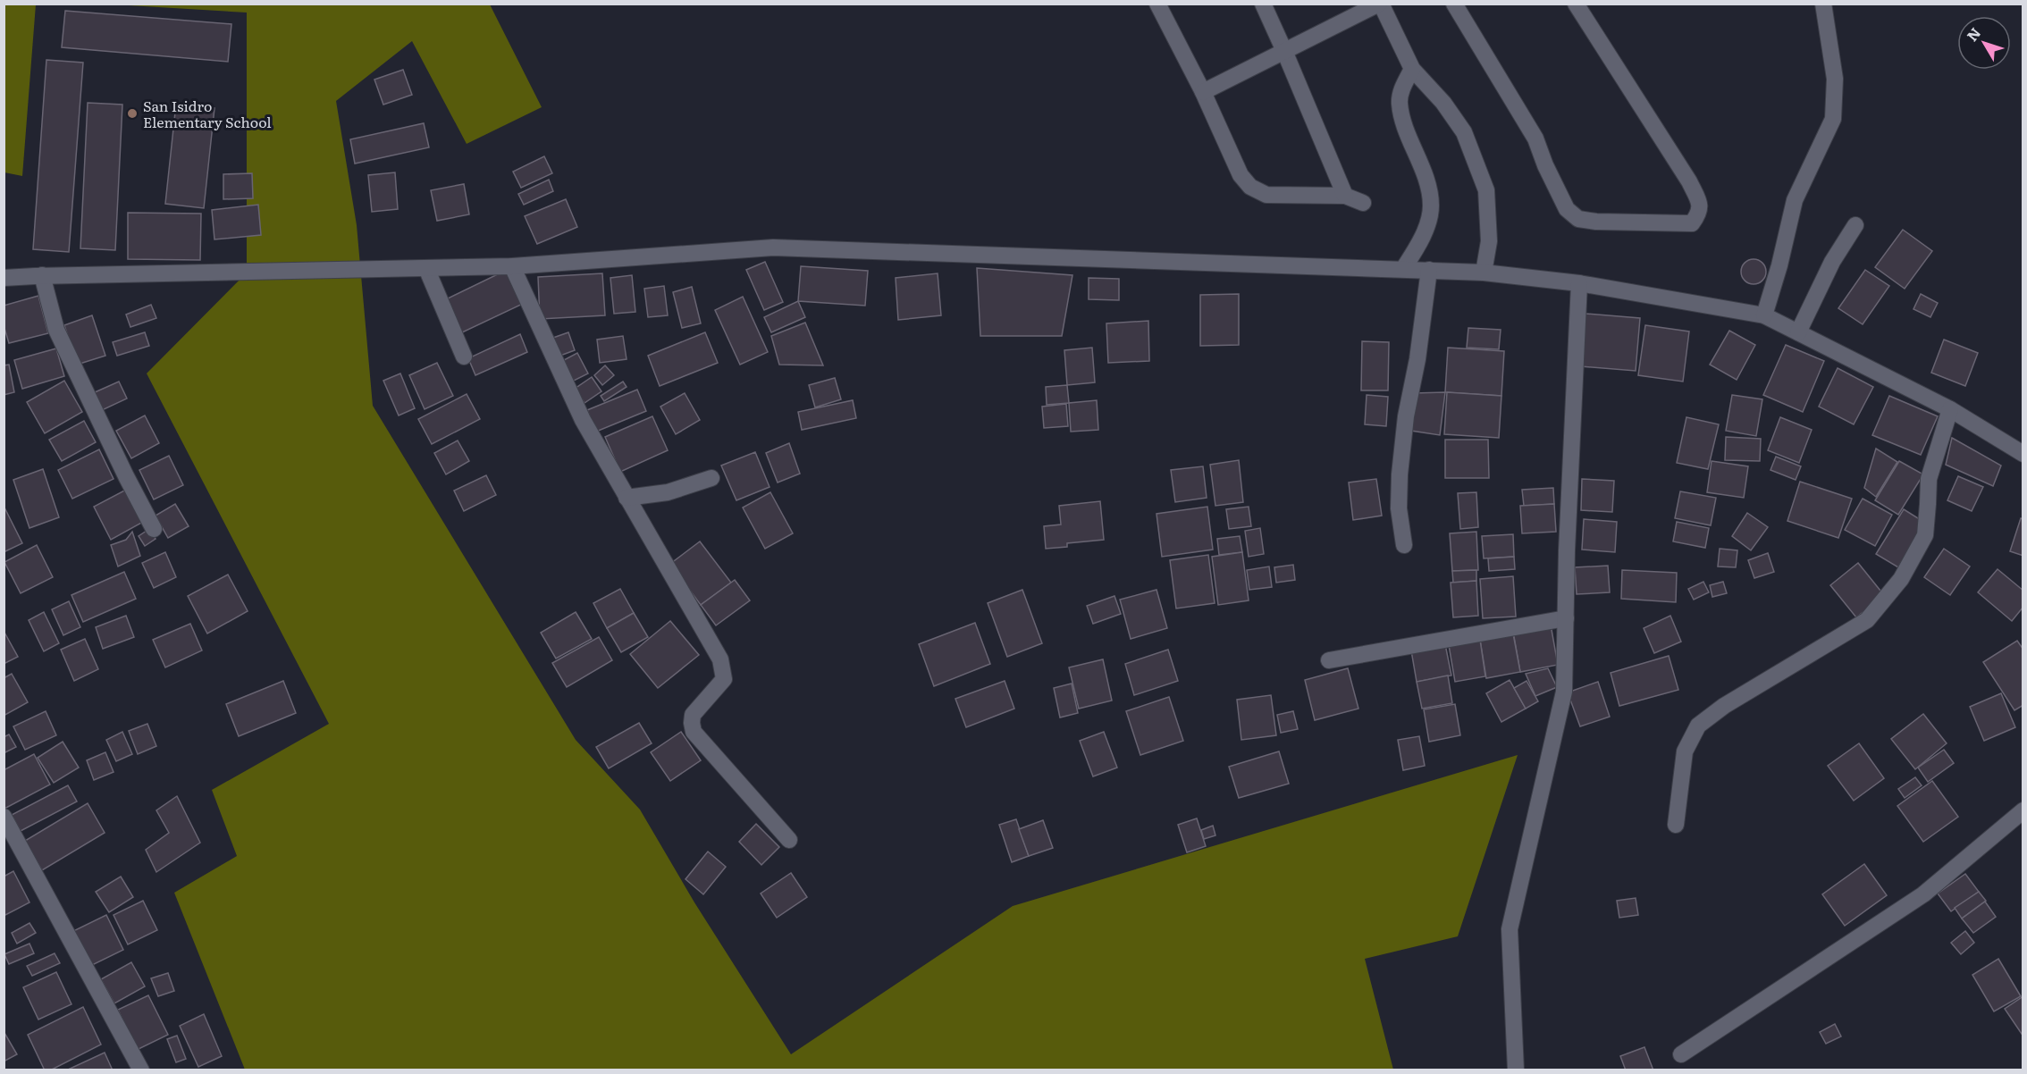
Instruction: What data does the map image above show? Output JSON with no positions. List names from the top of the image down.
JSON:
{
  "places": ["San Isidro Elementary School"],
  "north": "top left"
}
